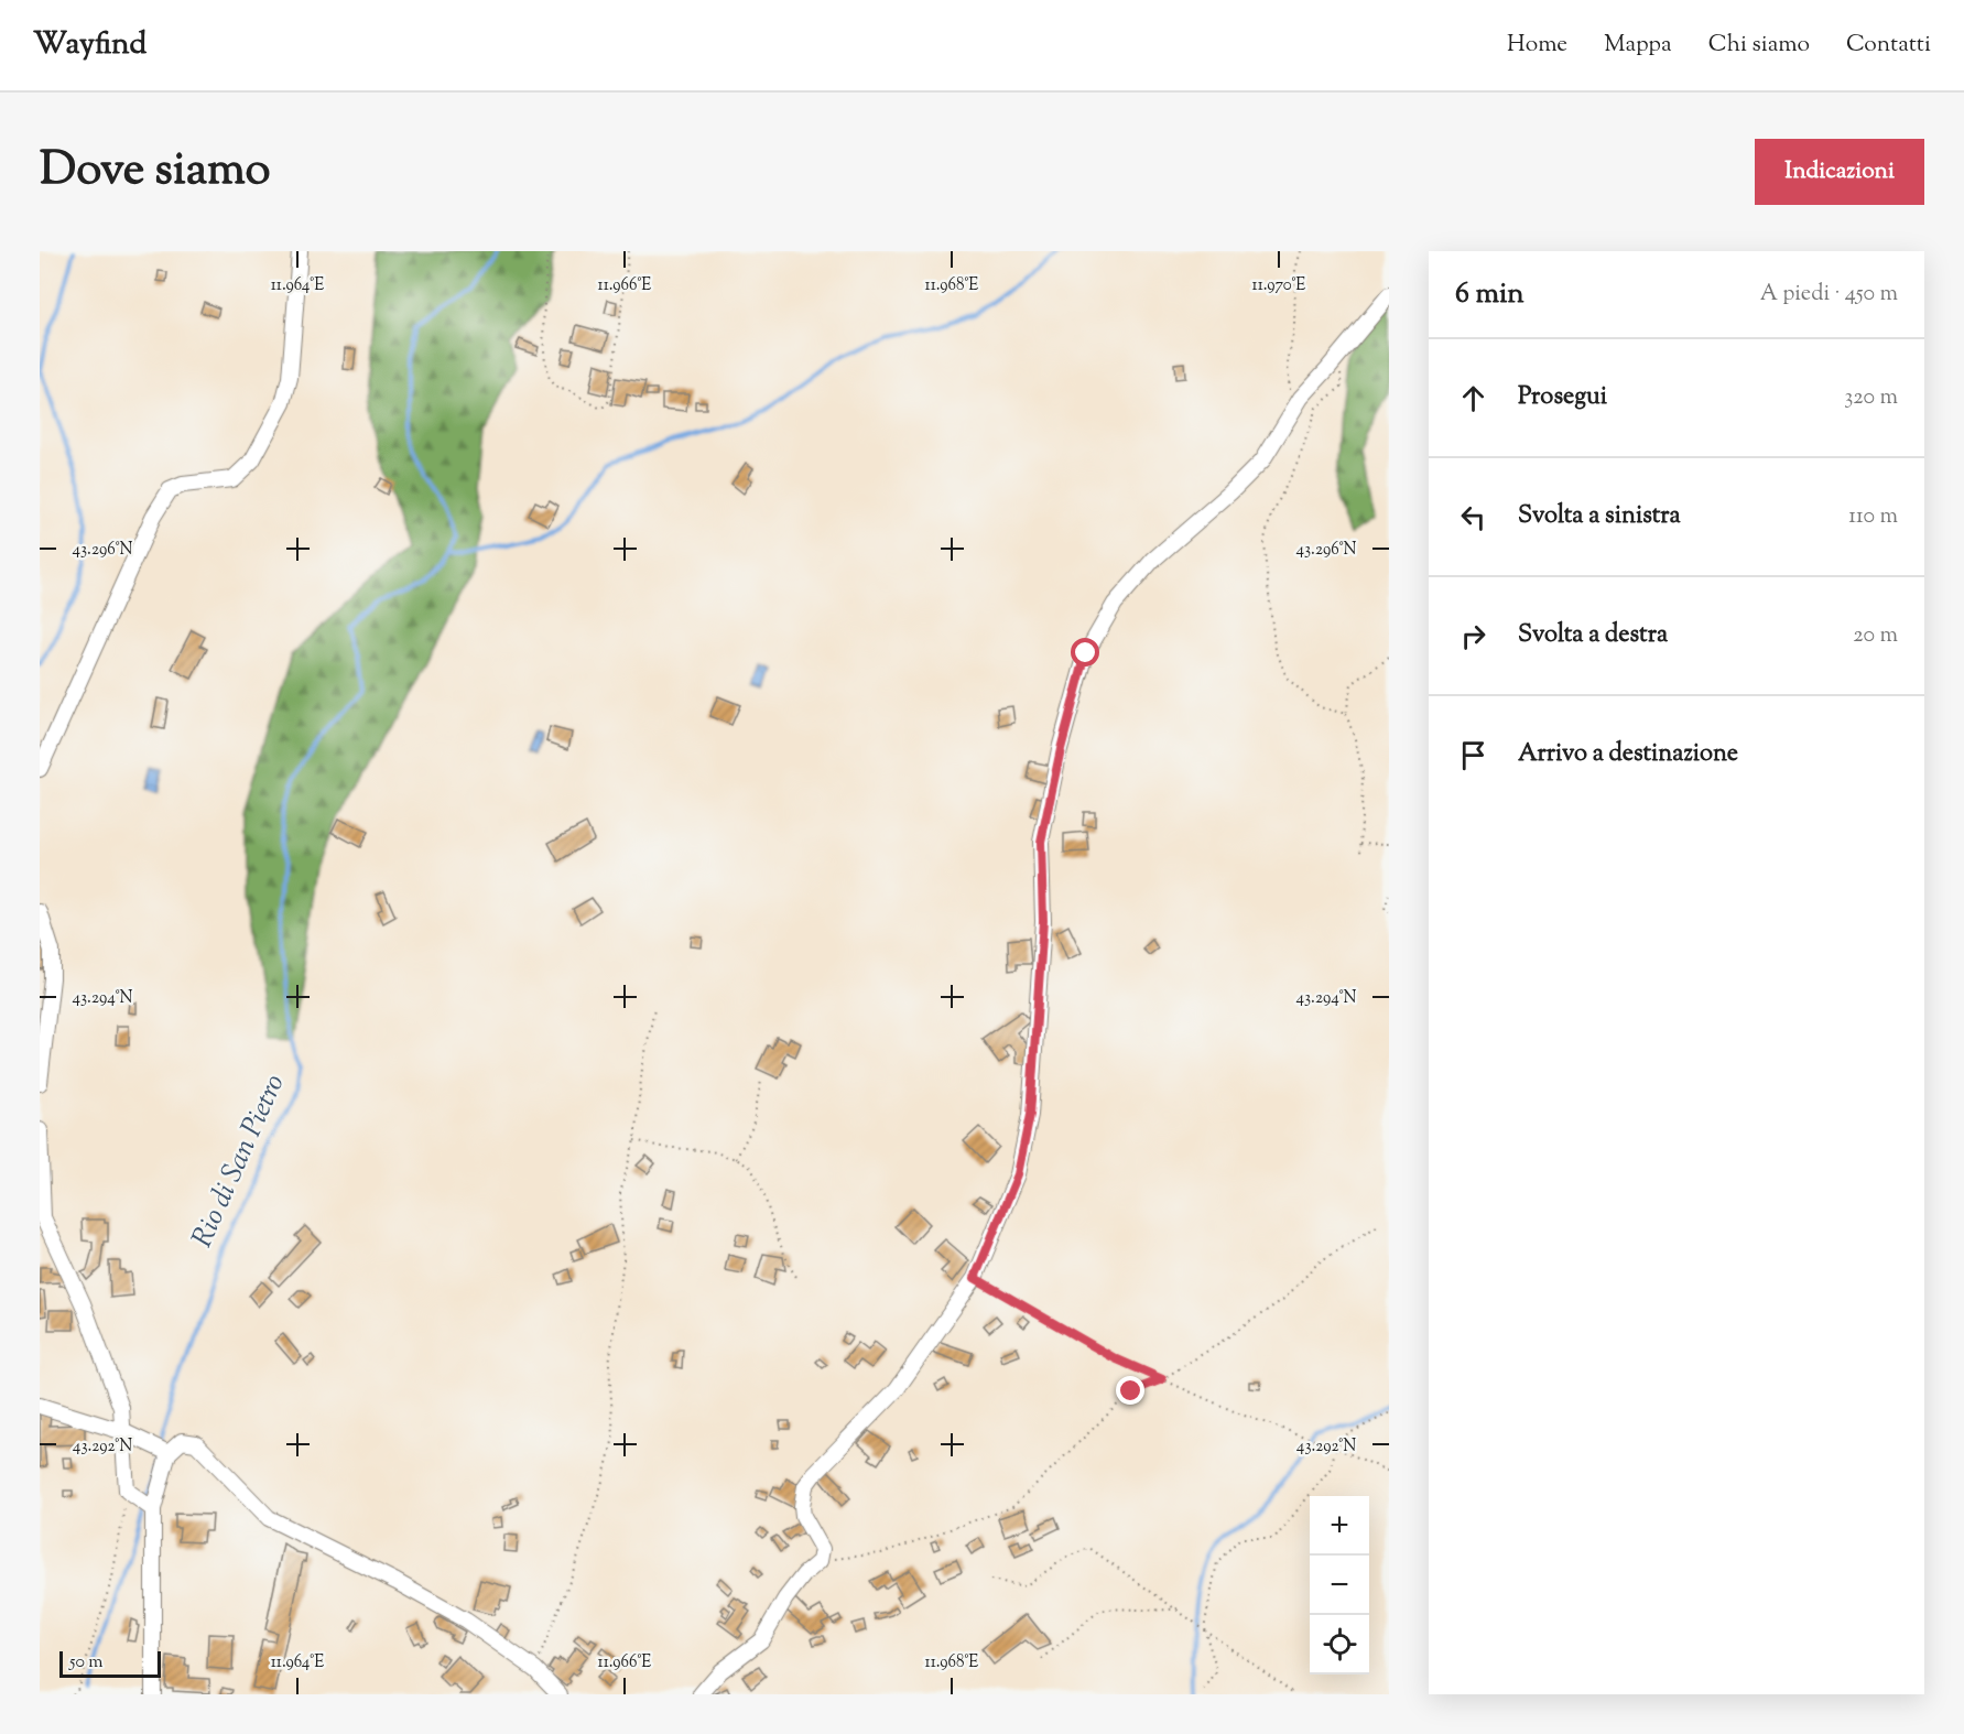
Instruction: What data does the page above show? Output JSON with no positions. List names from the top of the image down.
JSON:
{
  "water": ["Rio di San Pietro"],
  "scale_bar": "50 m",
  "page": {
    "header": "Wayfind",
    "nav": [
      "Home",
      "Mappa",
      "Chi siamo",
      "Contatti"
    ],
    "title": "Dove siamo",
    "buttons": "Indicazioni",
    "heading": ["6 min", "A piedi · 450 m"],
    "list": [
      ["Prosegui", "320 m"],
      ["Svolta a sinistra", "110 m"],
      ["Svolta a destra", "20 m"],
      "Arrivo a destinazione"
    ],
    "map_buttons": ["+", "−"],
    "scale": "50 m"
  },
  "coordinates": [
    "11.964°E",
    "11.966°E",
    "11.968°E",
    "11.970°E",
    "43.296°N",
    "43.294°N",
    "43.292°N"
  ]
}
